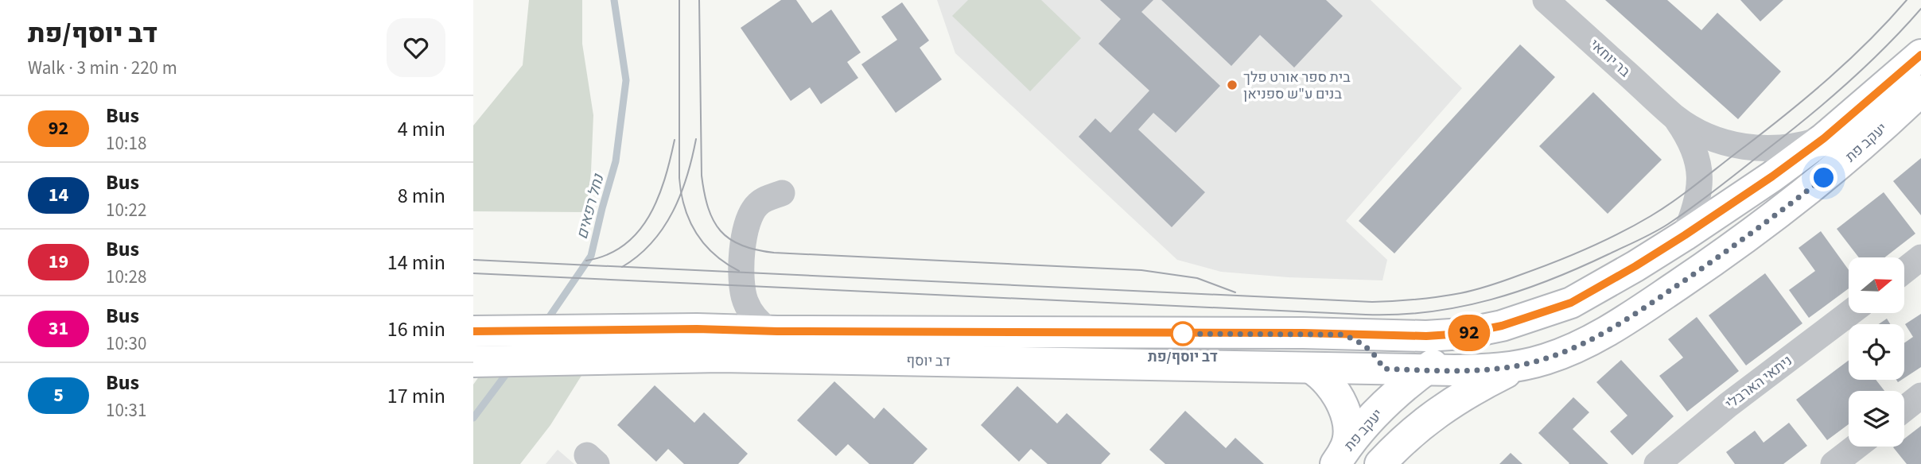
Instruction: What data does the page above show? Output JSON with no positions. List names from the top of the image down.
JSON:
{
  "streets": {
    "main road": ["יעקב פת", "דב יוסף"],
    "street": ["בר יוחאי", "ניתאי הארבלי"]
  },
  "crossings": [
    ["בר יוחאי", "יעקב פת"],
    ["יעקב פת", "דב יוסף"]
  ],
  "water": ["נחל רפאים"],
  "places": ["בית ספר אורט פלך בנים ע\"ש ספניאן", "דב יוסף/פת"],
  "lines": ["bus line 92"],
  "north": "right",
  "page": {
    "heading": ["דב יוסף/פת", "Walk · 3 min · 220 m"],
    "on_map": "92",
    "list": [
      {
        "mark": "92",
        "name": "Bus",
        "note": "10:18",
        "value": "4 min"
      },
      {
        "mark": "14",
        "name": "Bus",
        "note": "10:22",
        "value": "8 min"
      },
      {
        "mark": "19",
        "name": "Bus",
        "note": "10:28",
        "value": "14 min"
      },
      {
        "mark": "31",
        "name": "Bus",
        "note": "10:30",
        "value": "16 min"
      },
      {
        "mark": "5",
        "name": "Bus",
        "note": "10:31",
        "value": "17 min"
      }
    ]
  }
}
